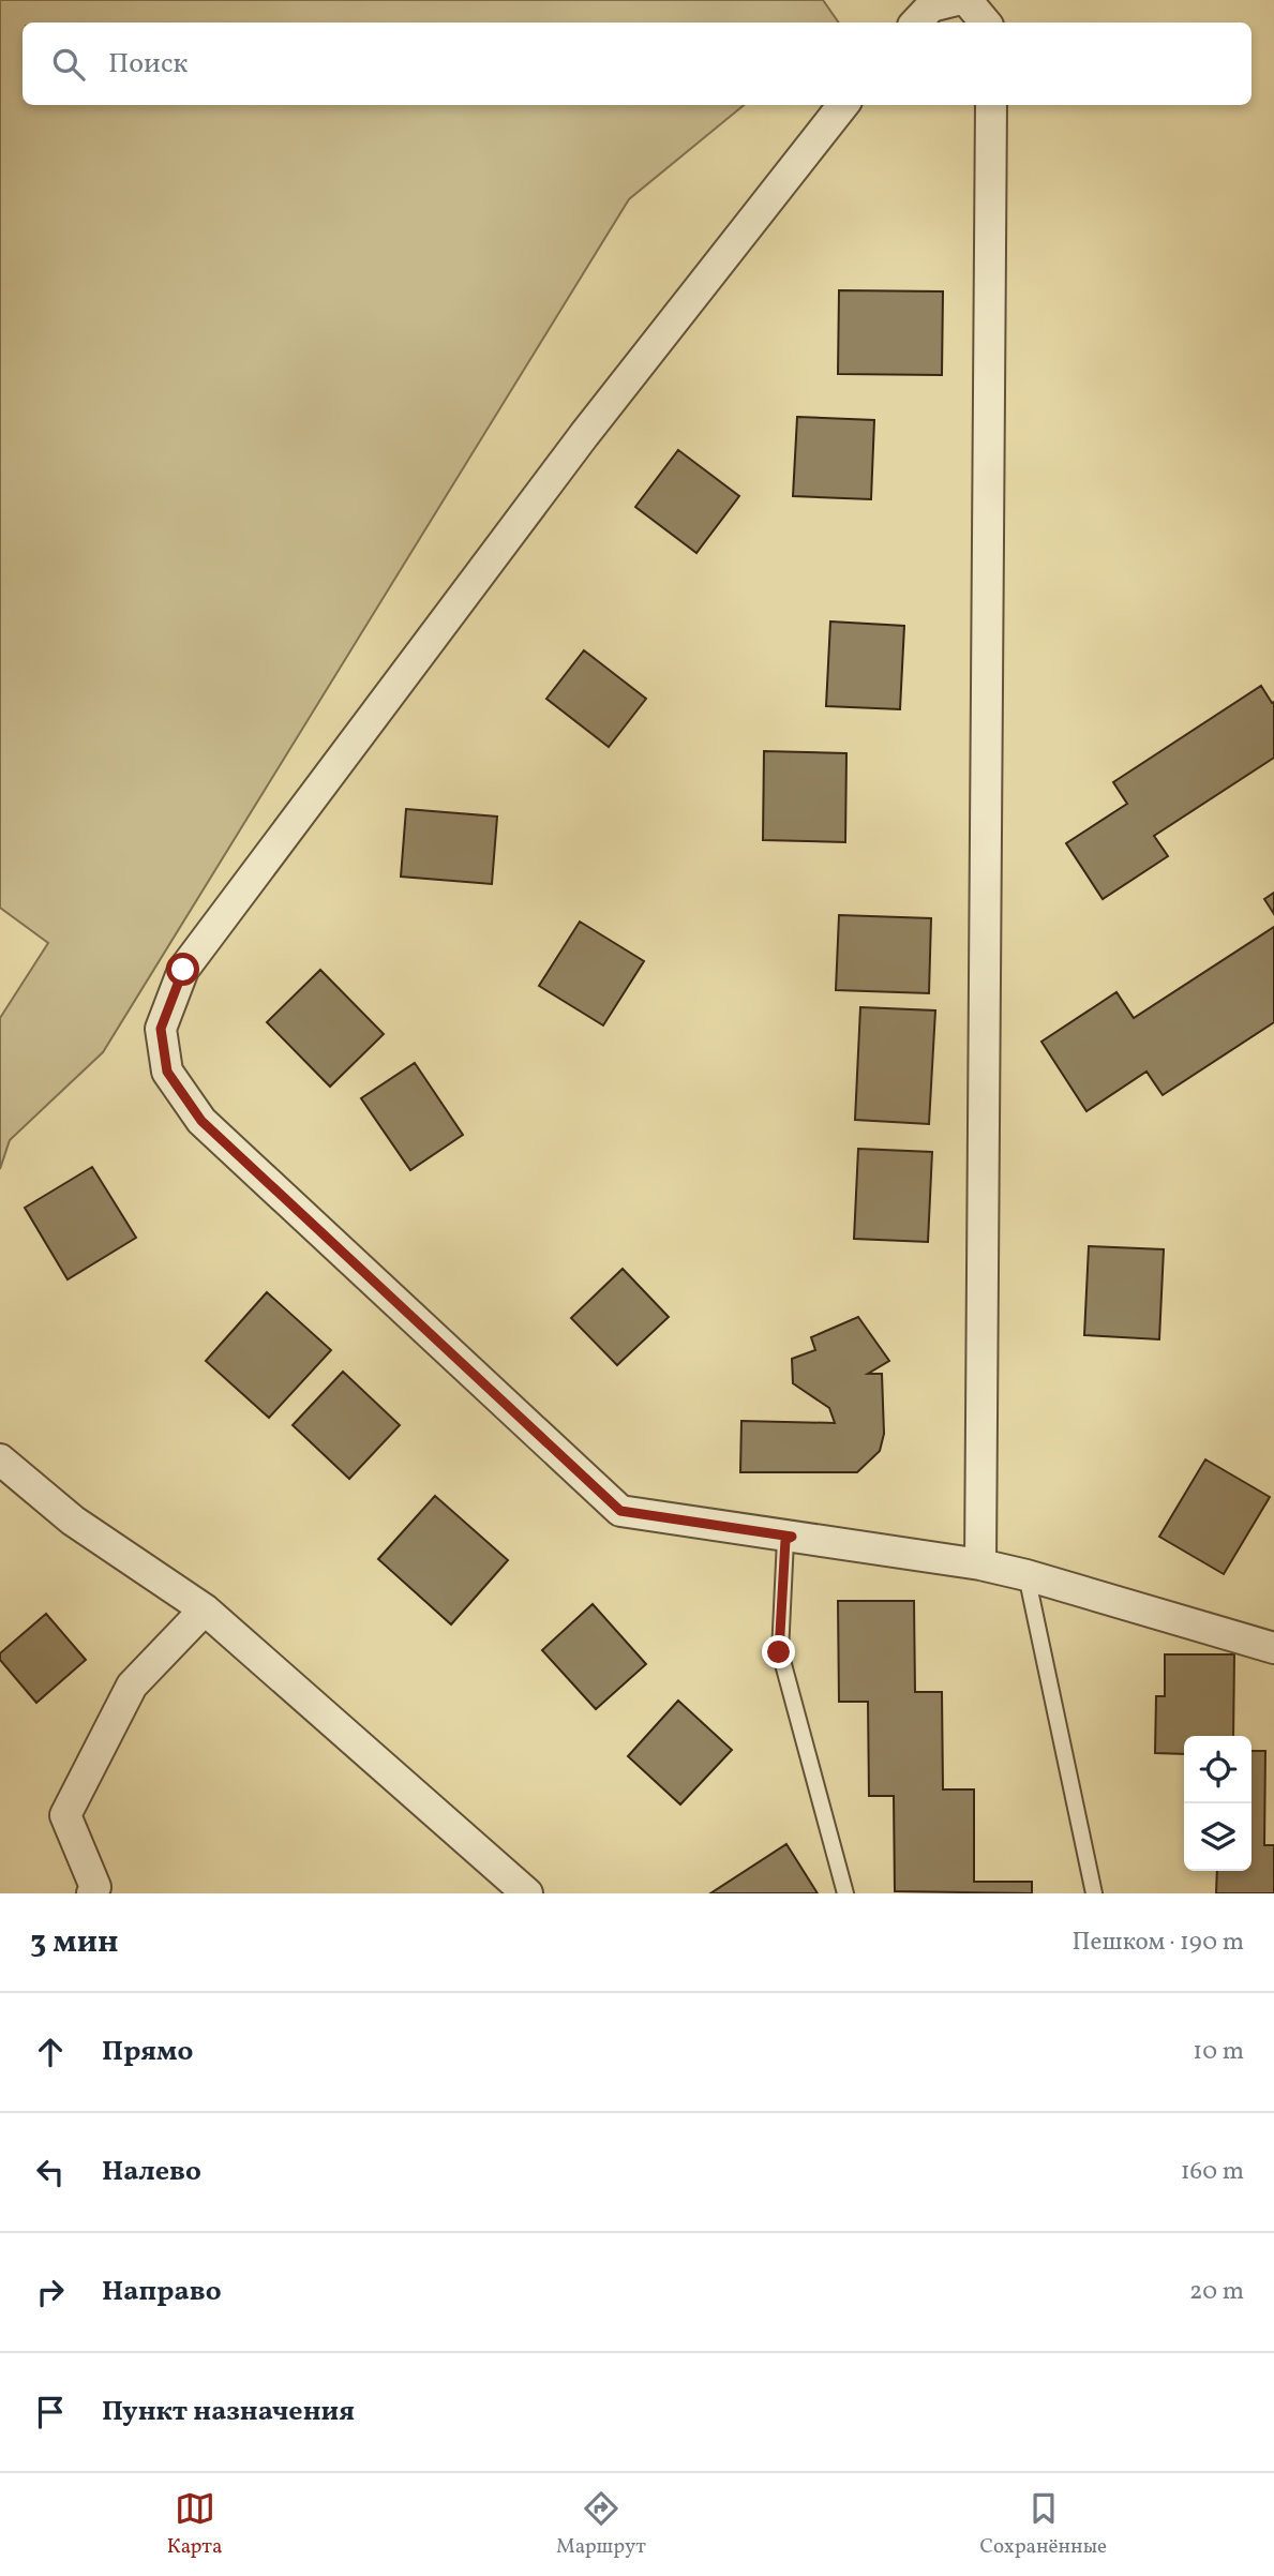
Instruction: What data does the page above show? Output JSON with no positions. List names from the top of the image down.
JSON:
{
  "page": {
    "search": "Поиск",
    "heading": ["3 мин", "Пешком · 190 m"],
    "list": [
      ["Прямо", "10 m"],
      ["Налево", "160 m"],
      ["Направо", "20 m"],
      "Пункт назначения"
    ],
    "nav": ["Карта", "Маршрут", "Сохранённые"]
  }
}
